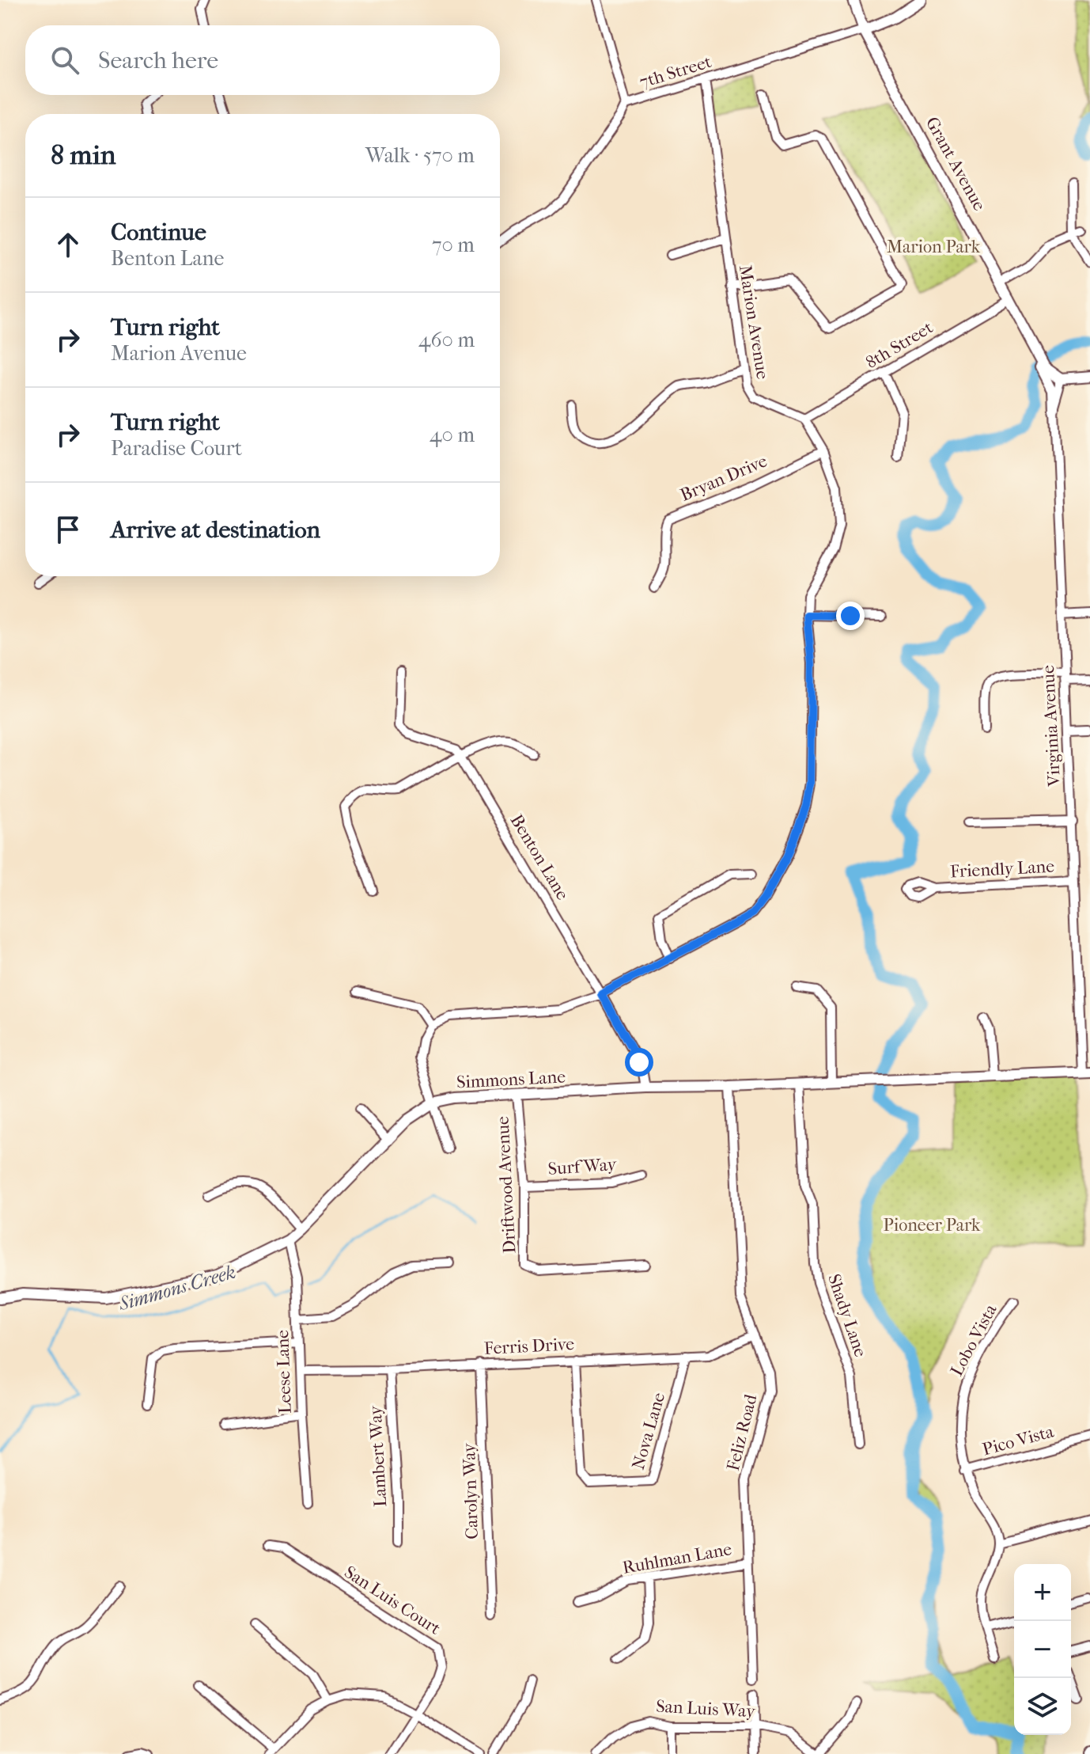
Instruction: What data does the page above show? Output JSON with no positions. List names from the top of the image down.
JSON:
{
  "streets": {
    "street": [
      "7th Street",
      "Grant Avenue",
      "Marion Avenue",
      "8th Street",
      "Bryan Drive",
      "Virginia Avenue",
      "Benton Lane",
      "Friendly Lane",
      "Simmons Lane",
      "Surf Way",
      "Driftwood Avenue",
      "Shady Lane",
      "Lobo Vista",
      "Ferris Drive",
      "Leese Lane",
      "Nova Lane",
      "Feliz Road",
      "Pico Vista",
      "Lambert Way",
      "Carolyn Way",
      "Ruhlman Lane",
      "San Luis Court",
      "San Luis Way"
    ]
  },
  "crossings": [
    ["7th Street", "Grant Avenue"],
    ["7th Street", "Marion Avenue"],
    ["Grant Avenue", "8th Street"],
    ["Grant Avenue", "Virginia Avenue"],
    ["Marion Avenue", "8th Street"],
    ["Virginia Avenue", "Friendly Lane"],
    ["Virginia Avenue", "Simmons Lane"],
    ["Benton Lane", "Simmons Lane"],
    ["Simmons Lane", "Driftwood Avenue"],
    ["Simmons Lane", "Shady Lane"],
    ["Simmons Lane", "Leese Lane"],
    ["Simmons Lane", "Feliz Road"],
    ["Surf Way", "Driftwood Avenue"],
    ["Lobo Vista", "Pico Vista"],
    ["Ferris Drive", "Leese Lane"],
    ["Ferris Drive", "Nova Lane"],
    ["Ferris Drive", "Feliz Road"],
    ["Ferris Drive", "Lambert Way"],
    ["Ferris Drive", "Carolyn Way"],
    ["Feliz Road", "Ruhlman Lane"]
  ],
  "water": ["Simmons Creek"],
  "parks": ["Marion Park", "Pioneer Park"],
  "page": {
    "search": "Search here",
    "heading": ["8 min", "Walk · 570 m"],
    "list": [
      ["Continue", "Benton Lane", "70 m"],
      ["Turn right", "Marion Avenue", "460 m"],
      ["Turn right", "Paradise Court", "40 m"],
      "Arrive at destination"
    ],
    "map_buttons": ["+", "−"]
  }
}
